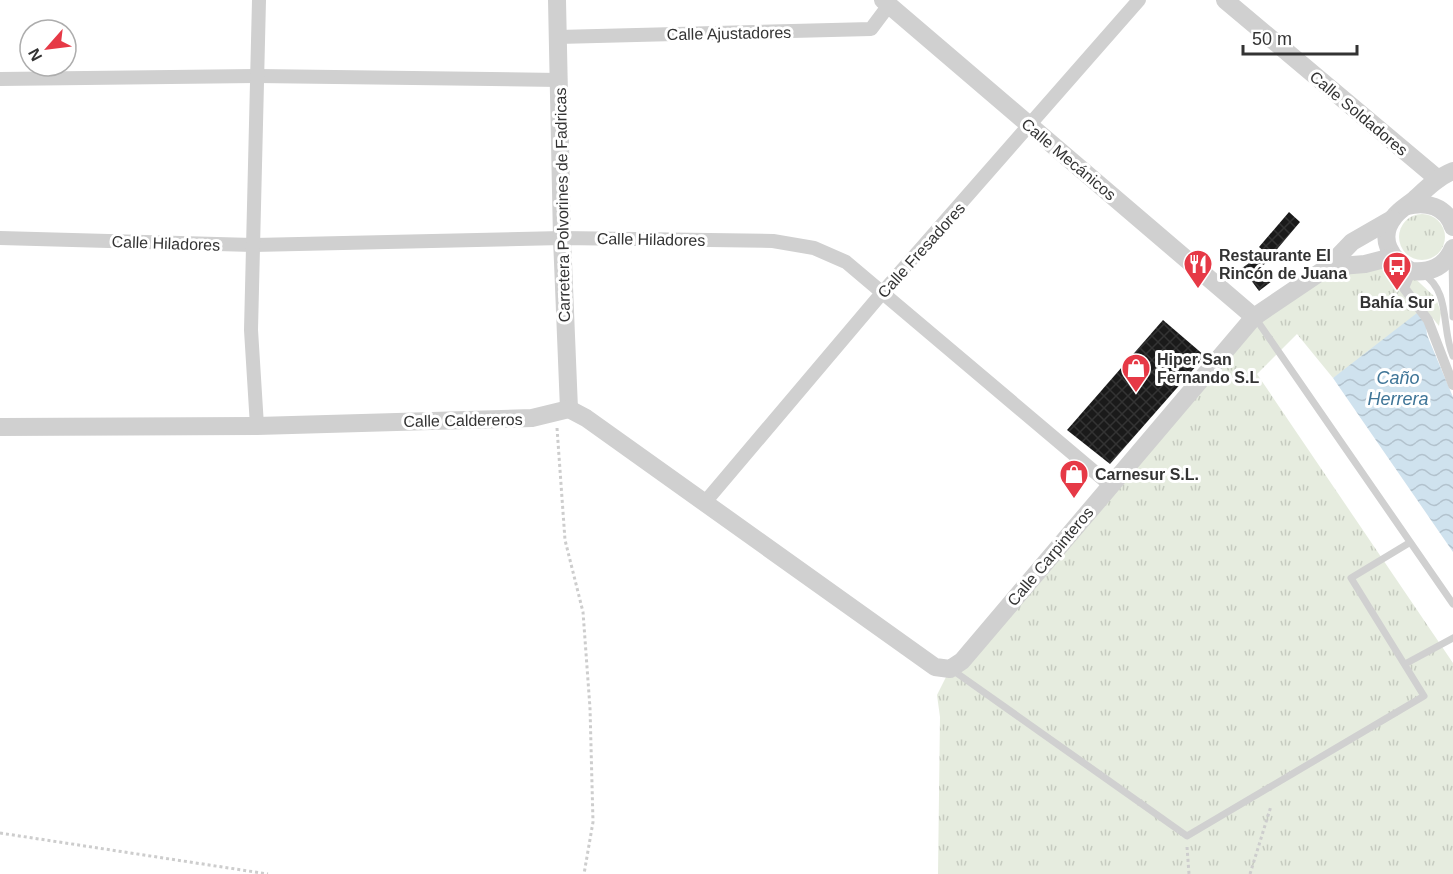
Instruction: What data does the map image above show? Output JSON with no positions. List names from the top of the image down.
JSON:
{
  "streets": {
    "street": [
      "Calle Ajustadores",
      "Calle Soldadores",
      "Calle Mecánicos",
      "Carretera Polvorines de Fadricas",
      "Calle Hiladores",
      "Calle Fresadores",
      "Calle Caldereros",
      "Calle Carpinteros"
    ]
  },
  "crossings": [
    ["Calle Ajustadores", "Calle Mecánicos"],
    ["Calle Ajustadores", "Carretera Polvorines de Fadricas"],
    ["Calle Mecánicos", "Calle Fresadores"],
    ["Calle Mecánicos", "Calle Carpinteros"],
    ["Carretera Polvorines de Fadricas", "Calle Hiladores"],
    ["Carretera Polvorines de Fadricas", "Calle Caldereros"],
    ["Calle Hiladores", "Calle Fresadores"],
    ["Calle Hiladores", "Calle Carpinteros"]
  ],
  "water": ["Caño Herrera"],
  "places": {
    "restaurant": ["Restaurante El Rincón de Juana"],
    "bus stop": ["Bahía Sur"],
    "shop": ["Hiper San Fernando S.L", "Carnesur S.L."]
  },
  "scale_bar": "50 m",
  "north": "bottom left"
}
